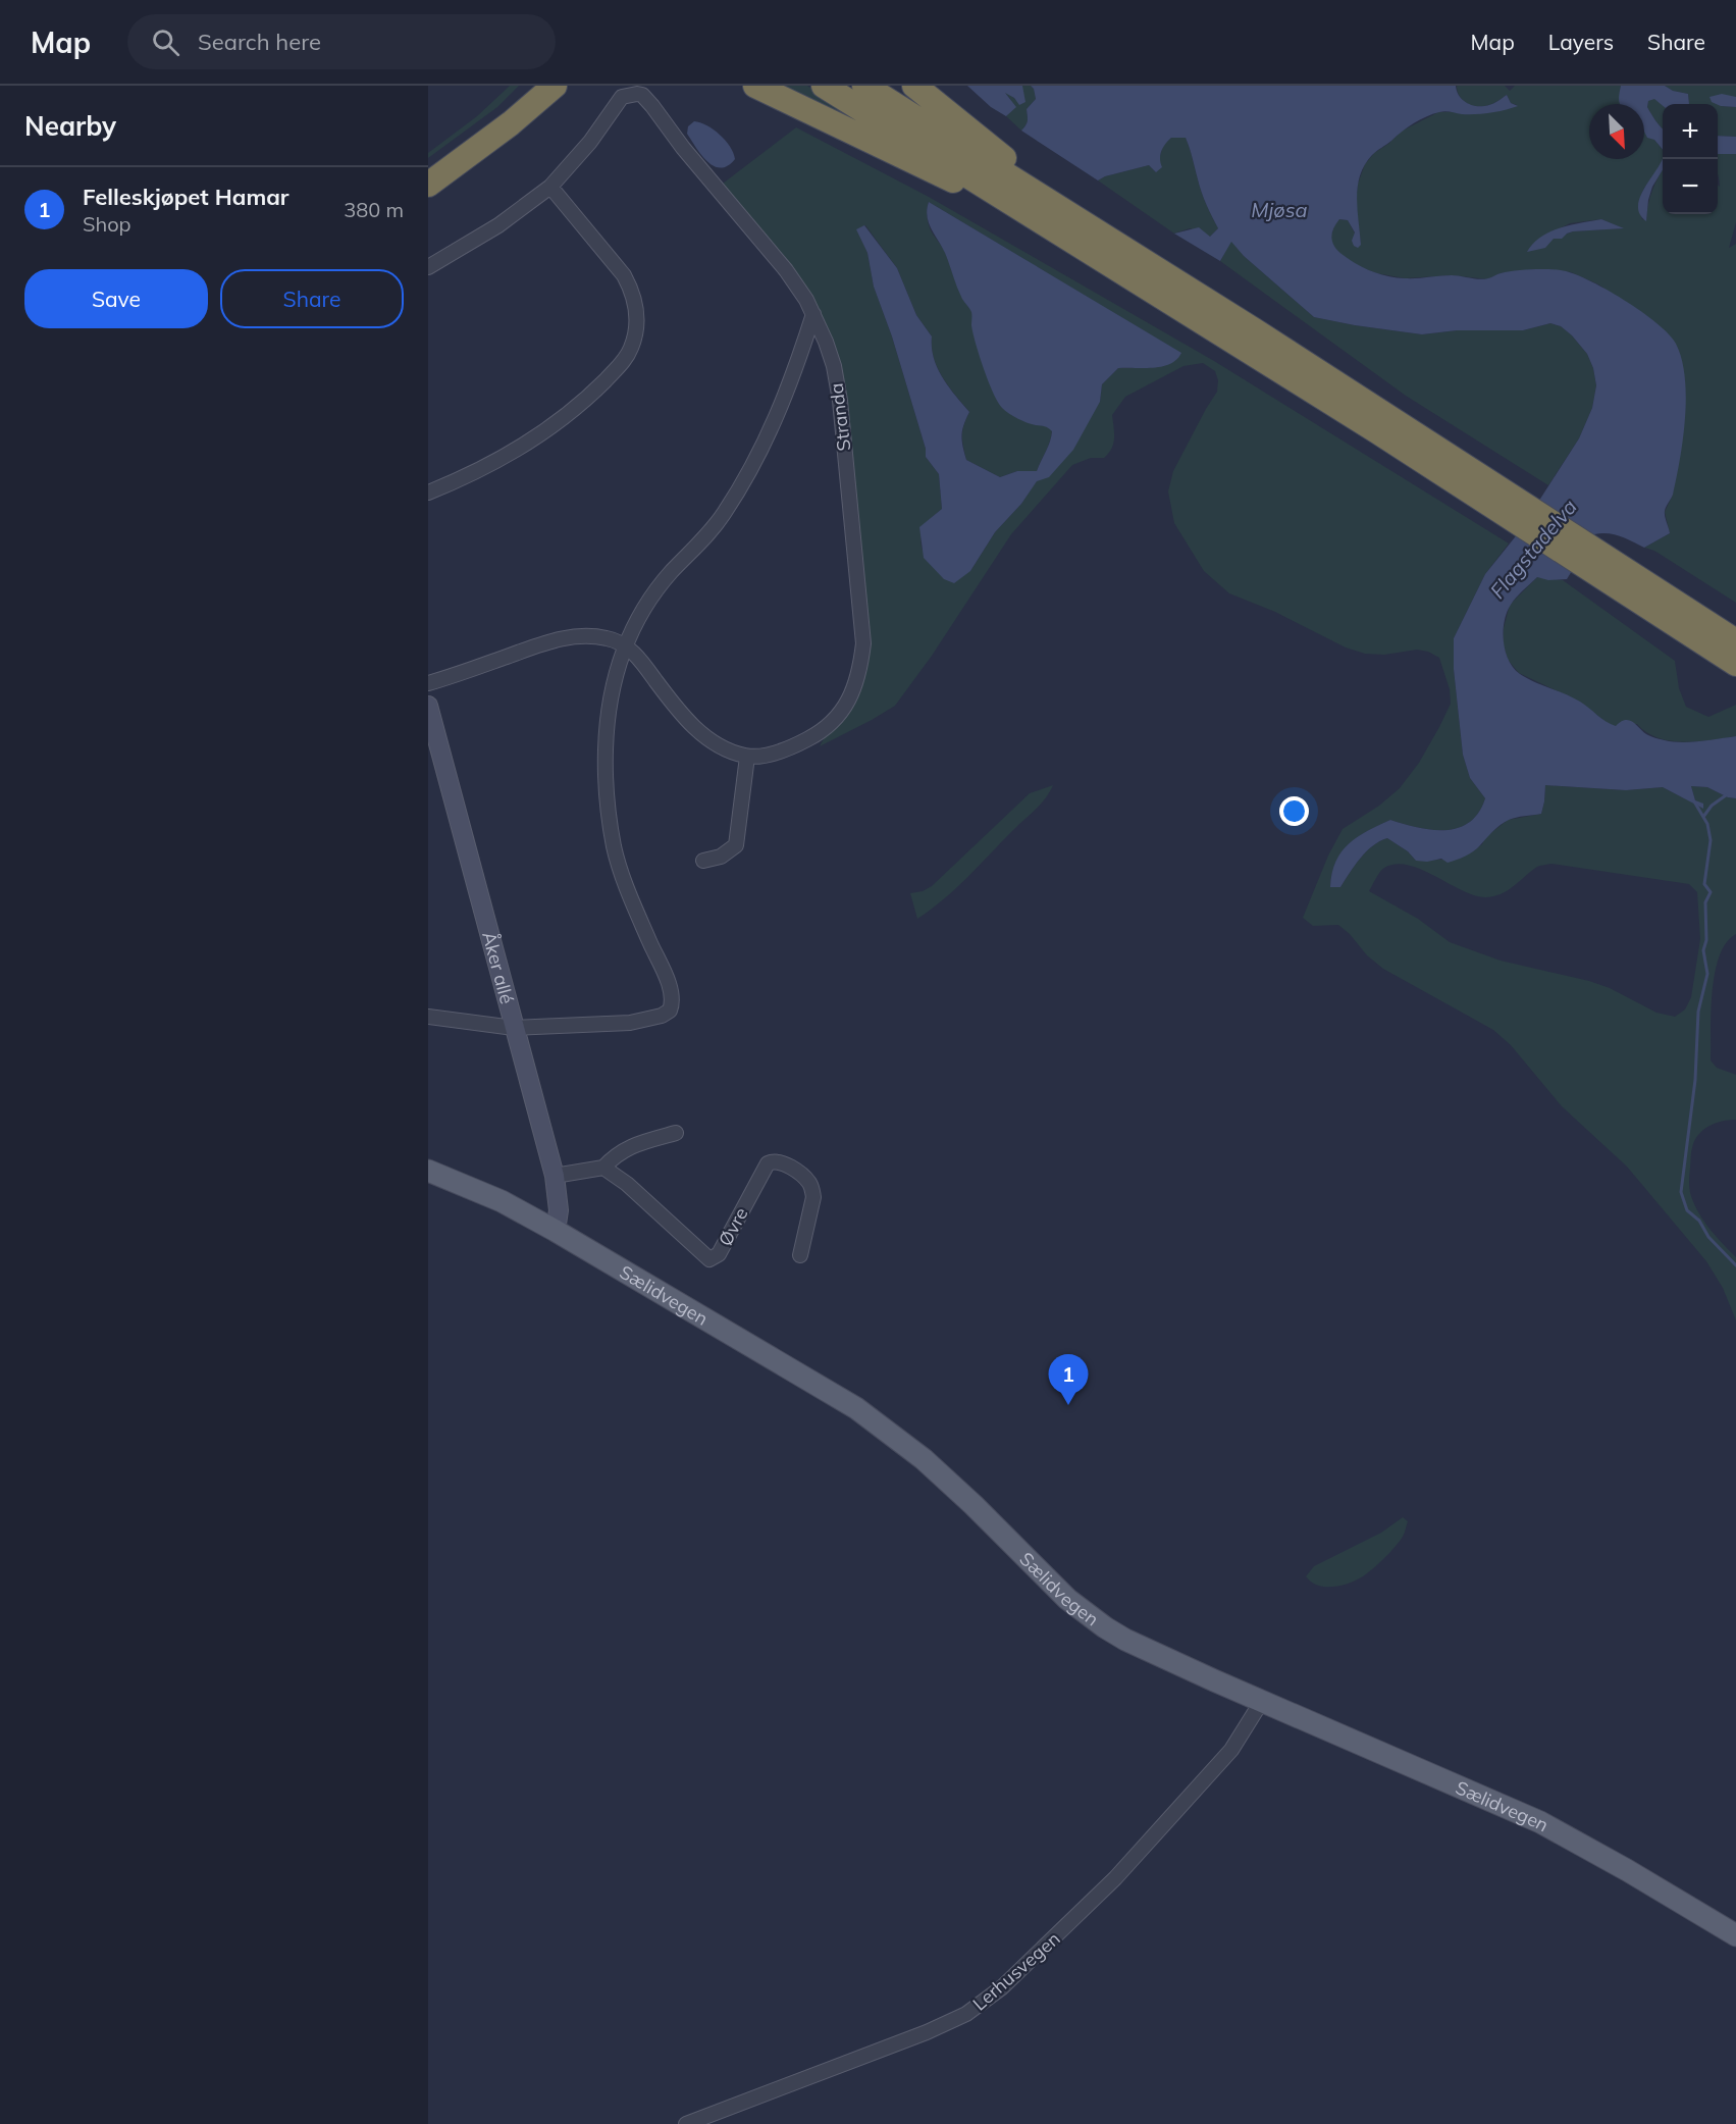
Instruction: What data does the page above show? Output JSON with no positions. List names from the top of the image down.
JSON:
{
  "streets": {
    "main road": ["Sælidvegen"],
    "street": [
      "Stranda",
      "Åker allé",
      "Øvre",
      "Lerhusvegen"
    ]
  },
  "crossings": [
    ["Åker allé", "Sælidvegen"],
    ["Sælidvegen", "Lerhusvegen"]
  ],
  "water": ["Mjøsa", "Flagstadelva"],
  "north": "bottom right",
  "page": {
    "header": "Map",
    "search": "Search here",
    "nav": ["Map", "Layers", "Share"],
    "heading": "Nearby",
    "map_buttons": ["+", "−"],
    "list": [
      {
        "mark": "1",
        "name": "Felleskjøpet Hamar",
        "note": "Shop",
        "value": "380 m"
      }
    ],
    "buttons": ["Save", "Share"],
    "pins": "1"
  }
}
